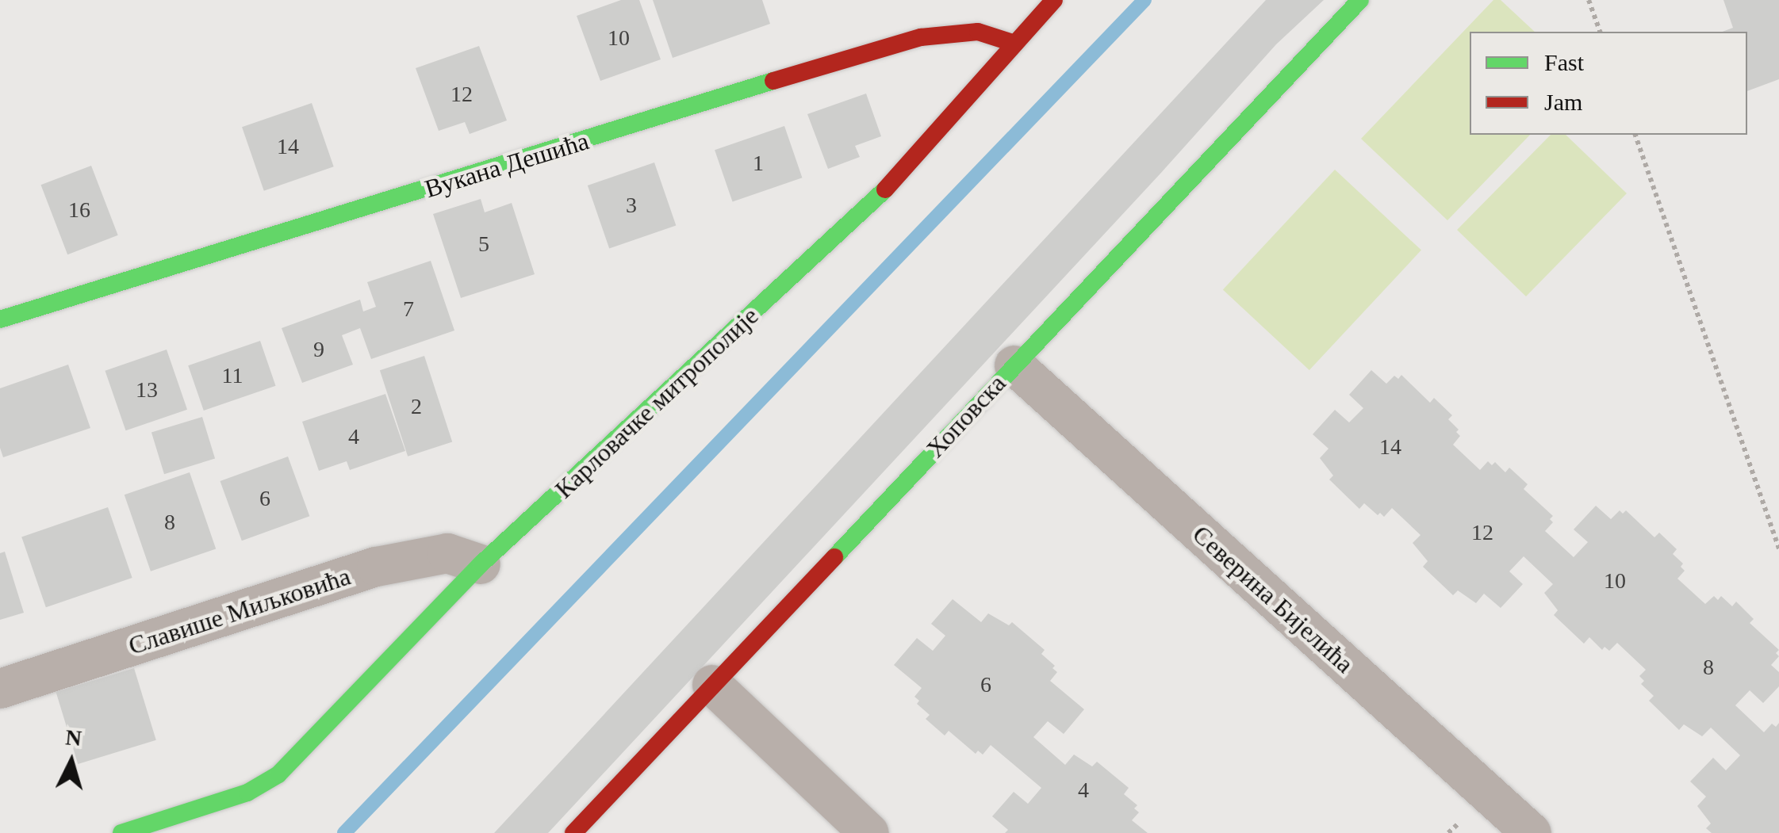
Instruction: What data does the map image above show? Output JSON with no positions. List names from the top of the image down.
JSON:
{
  "streets": {
    "street": [
      "Вукана Дешића",
      "Карловачке митрополије",
      "Хоповска",
      "Северина Бијелића",
      "Славише Миљковића"
    ]
  },
  "crossings": [
    ["Вукана Дешића", "Карловачке митрополије"],
    ["Карловачке митрополије", "Славише Миљковића"],
    ["Хоповска", "Северина Бијелића"]
  ],
  "house_numbers": [
    "10",
    "12",
    "14",
    "1",
    "3",
    "16",
    "5",
    "7",
    "9",
    "11",
    "13",
    "2",
    "4",
    "14",
    "6",
    "8",
    "12",
    "10",
    "8",
    "6",
    "4"
  ],
  "legend": ["Fast", "Jam"],
  "north": "top"
}
